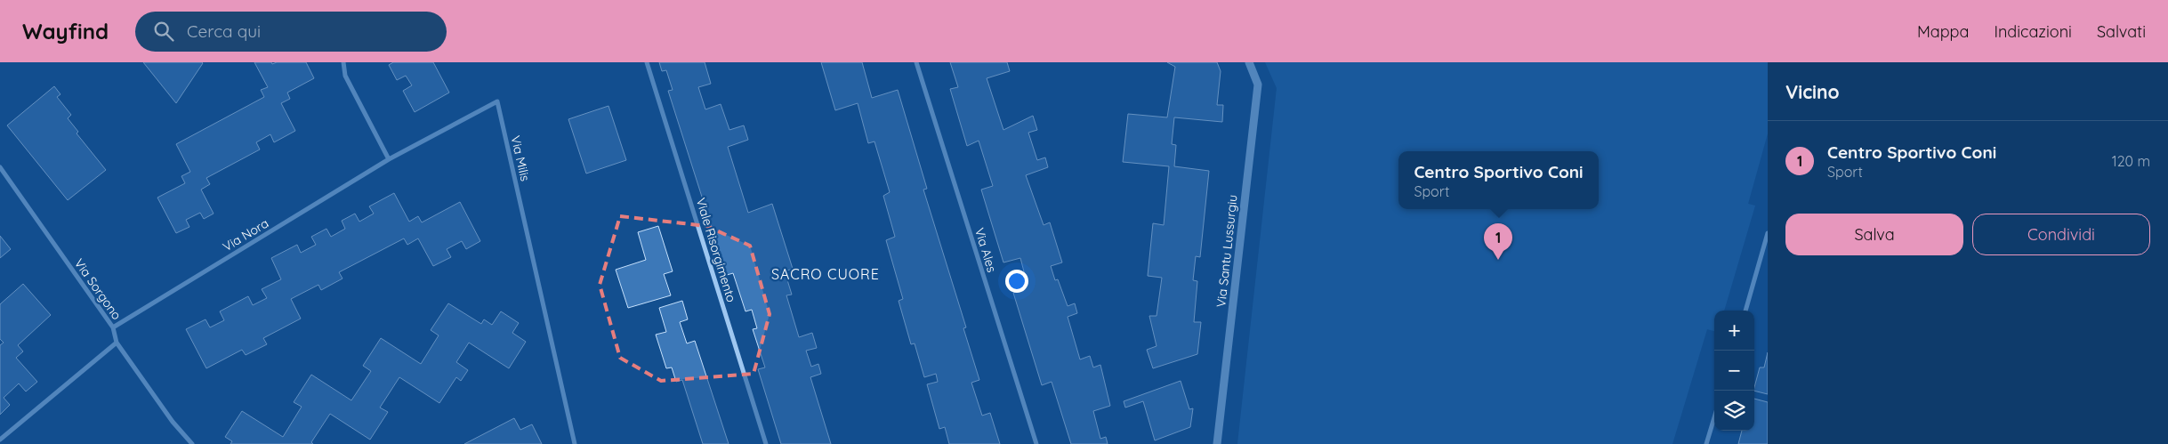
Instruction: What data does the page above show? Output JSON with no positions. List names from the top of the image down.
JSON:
{
  "streets": {
    "street": [
      "Via Milis",
      "Via Nora",
      "Viale Risorgimento",
      "Via Ales",
      "Via Santu Lussurgiu",
      "Via Sorgono"
    ]
  },
  "crossings": [
    ["Via Milis", "Via Nora"],
    ["Via Nora", "Via Sorgono"]
  ],
  "districts": ["SACRO CUORE"],
  "page": {
    "header": "Wayfind",
    "search": "Cerca qui",
    "nav": ["Mappa", "Indicazioni", "Salvati"],
    "heading": "Vicino",
    "list": [
      {
        "mark": "1",
        "name": "Centro Sportivo Coni",
        "note": "Sport",
        "value": "120 m"
      }
    ],
    "popup": ["Centro Sportivo Coni", "Sport"],
    "buttons": ["Salva", "Condividi"],
    "pins": "1",
    "map_buttons": ["+", "−"]
  }
}
